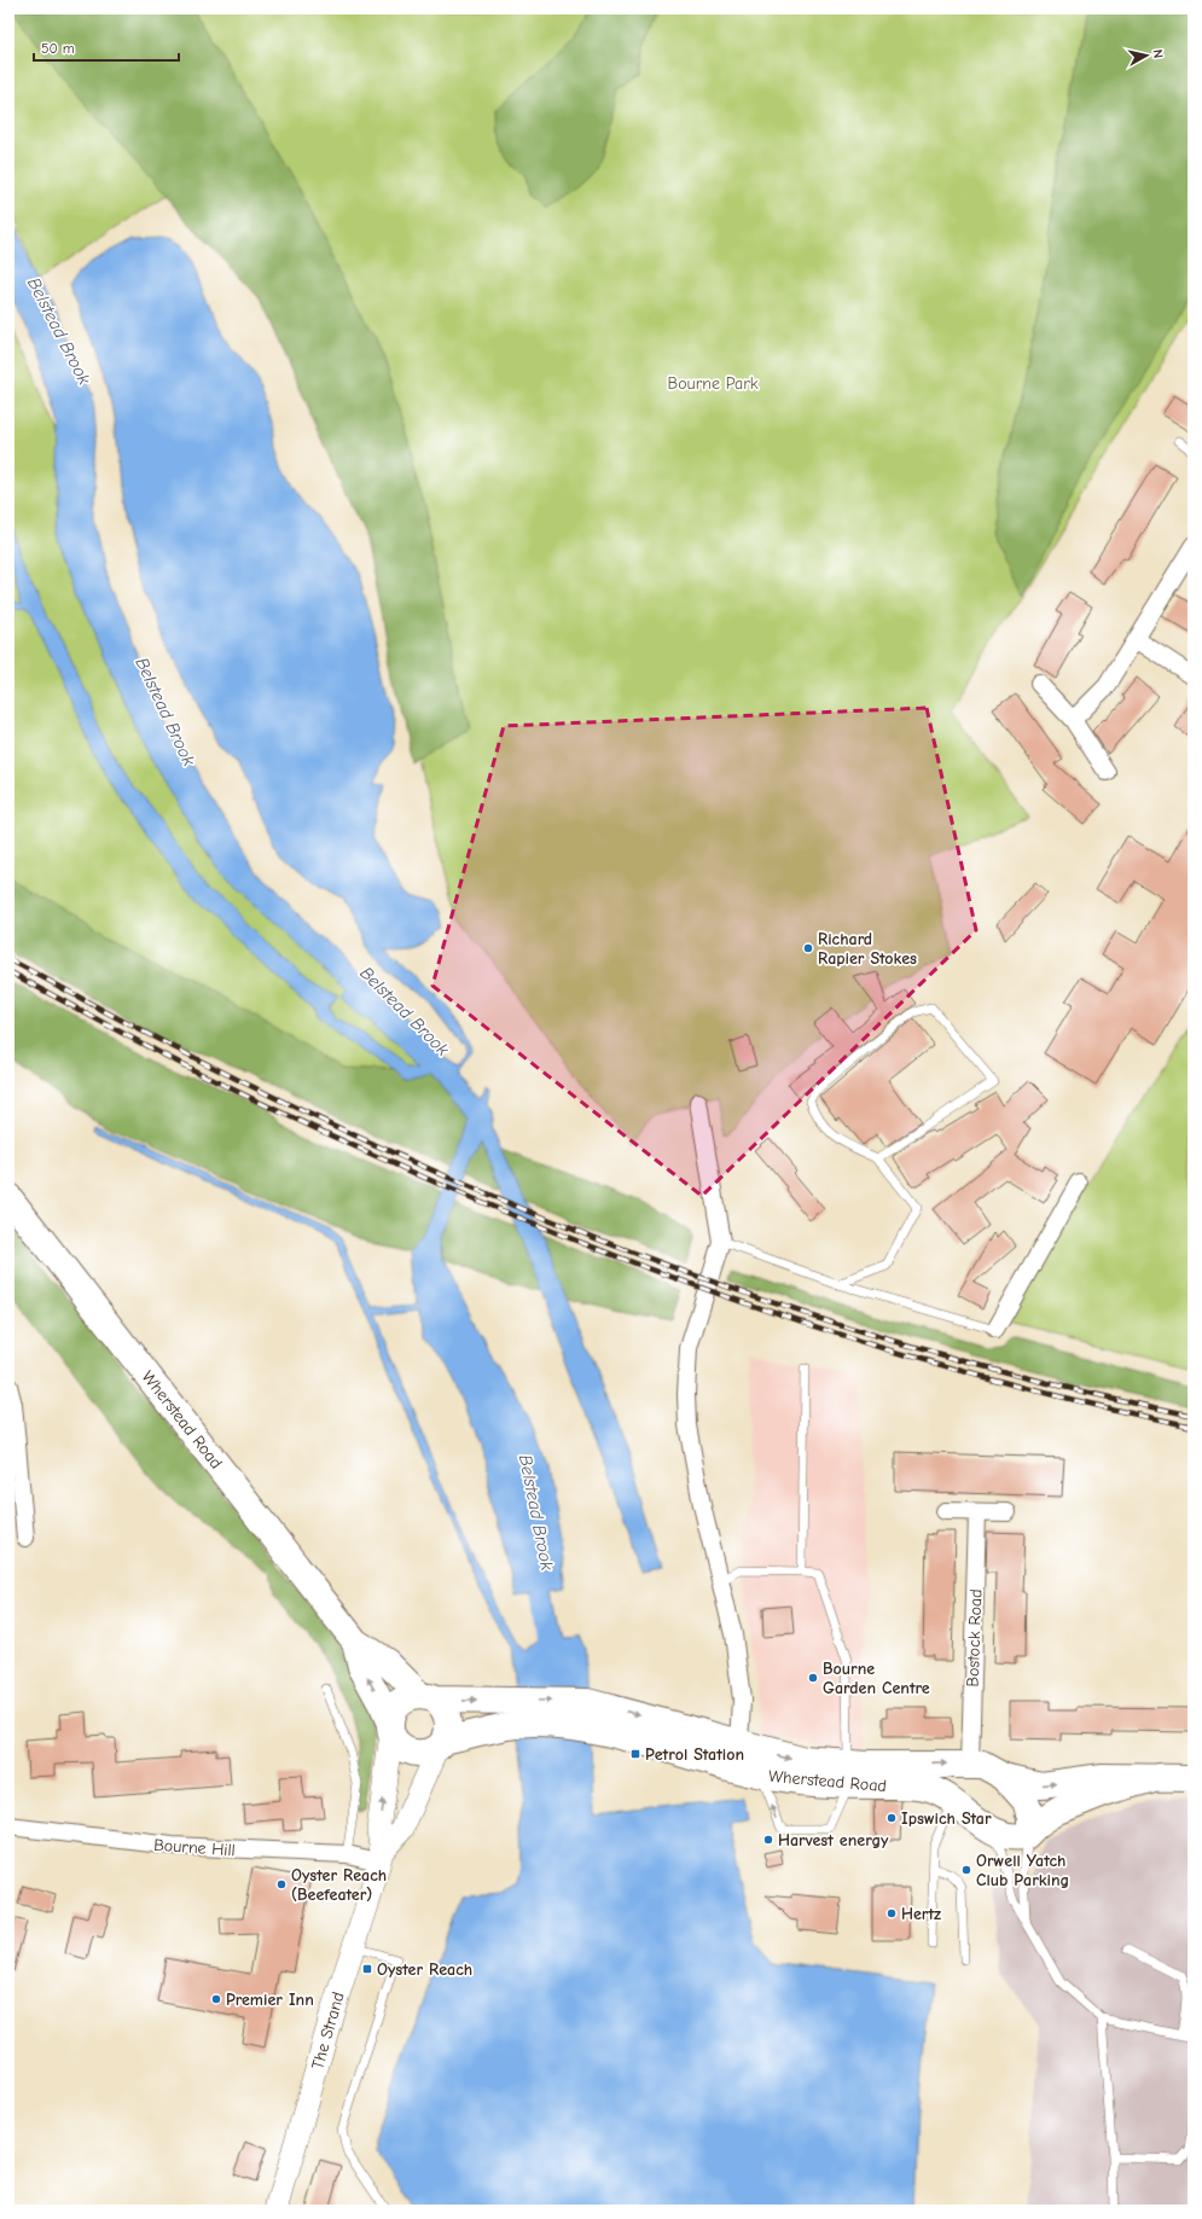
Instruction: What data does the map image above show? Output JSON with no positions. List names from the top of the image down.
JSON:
{
  "streets": {
    "main road": ["Wherstead Road", "The Strand"],
    "street": ["Bostock Road", "Bourne Hill"]
  },
  "crossings": [
    ["Wherstead Road", "Bostock Road"],
    ["Wherstead Road", "The Strand"],
    ["Bourne Hill", "The Strand"]
  ],
  "water": ["Belstead Brook"],
  "parks": ["Bourne Park"],
  "places": {
    "other": [
      "Richard Rapier Stokes",
      "Bourne Garden Centre",
      "Ipswich Star",
      "Harvest energy",
      "Orwell Yatch Club Parking",
      "Oyster Reach (Beefeater)",
      "Hertz",
      "Premier Inn"
    ],
    "transit": ["Petrol Station", "Oyster Reach"]
  },
  "scale_bar": "50 m",
  "north": "right"
}
